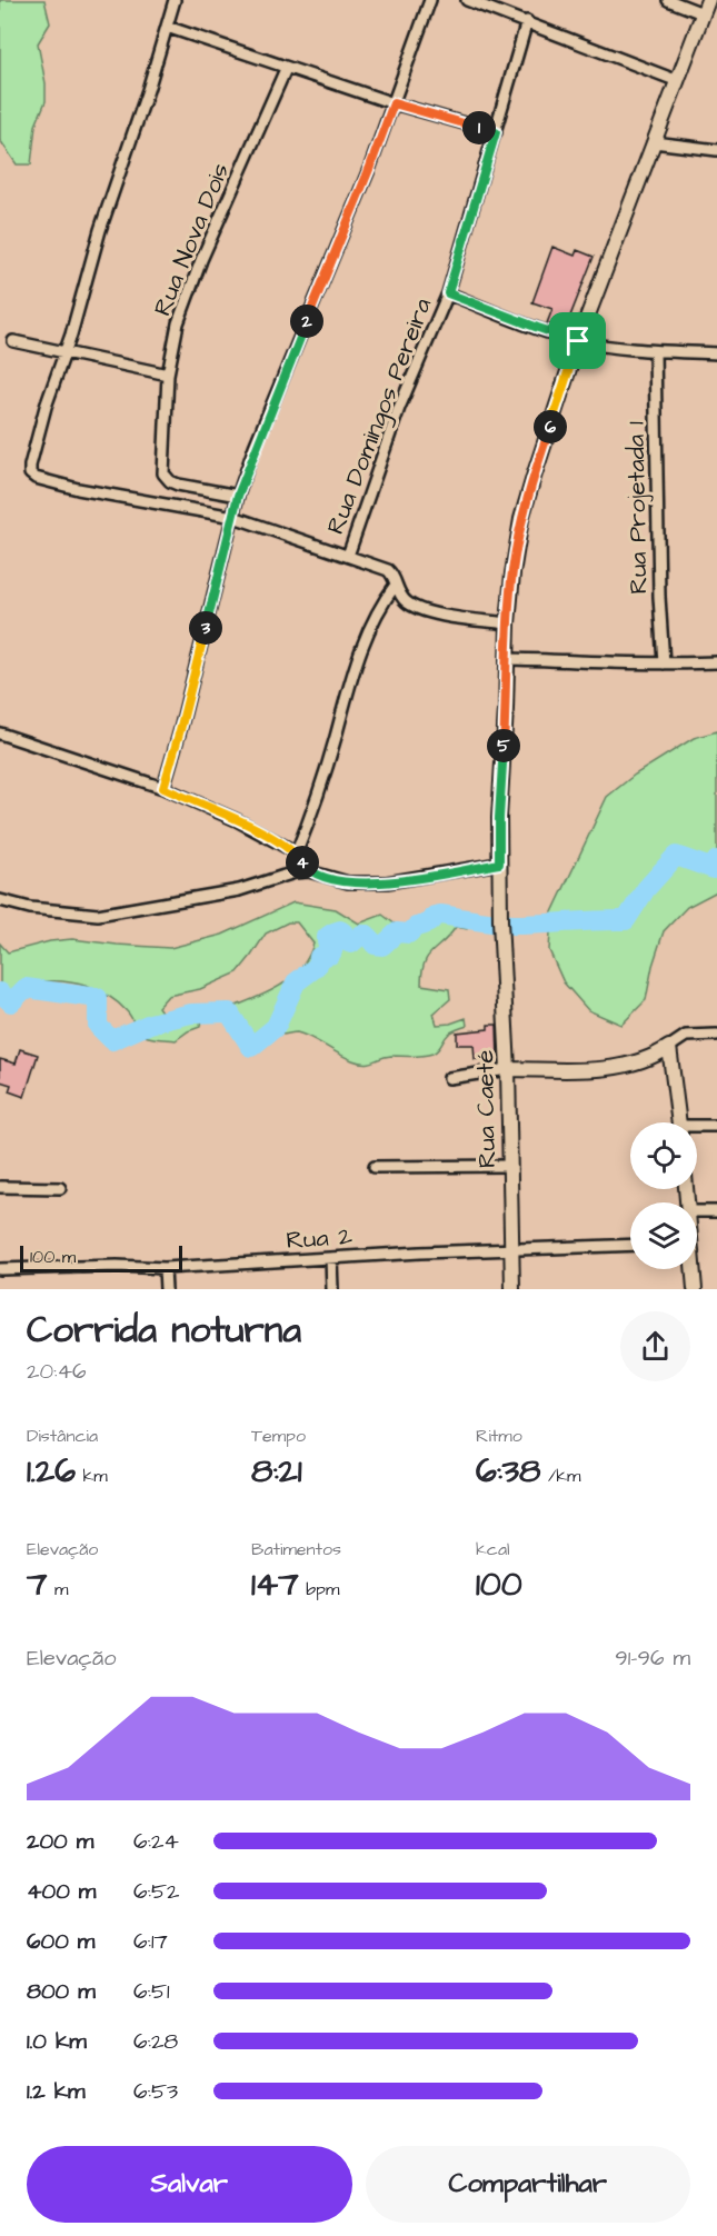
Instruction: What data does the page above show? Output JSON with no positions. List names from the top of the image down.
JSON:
{
  "streets": {
    "street": [
      "Rua Nova Dois",
      "Rua Domingos Pereira",
      "Rua Projetada 1",
      "Rua Caeté",
      "Rua 2"
    ]
  },
  "crossings": [
    ["Rua Caeté", "Rua 2"]
  ],
  "scale_bar": "100 m",
  "page": {
    "pins": [
      "1",
      "2",
      "6",
      "3",
      "5",
      "4"
    ],
    "scale": "100 m",
    "heading": ["Corrida noturna", "20:46"],
    "stats": [
      ["Distância", "1.26 km"],
      ["Tempo", "8:21"],
      ["Ritmo", "6:38 /km"],
      ["Elevação", "7 m"],
      ["Batimentos", "147 bpm"],
      ["kcal", "100"]
    ],
    "chart": ["Elevação", "91–96 m"],
    "list": [
      {
        "name": "200 m",
        "note": "6:24"
      },
      {
        "name": "400 m",
        "note": "6:52"
      },
      {
        "name": "600 m",
        "note": "6:17"
      },
      {
        "name": "800 m",
        "note": "6:51"
      },
      {
        "name": "1.0 km",
        "note": "6:28"
      },
      {
        "name": "1.2 km",
        "note": "6:53"
      }
    ],
    "buttons": ["Salvar", "Compartilhar"]
  }
}
